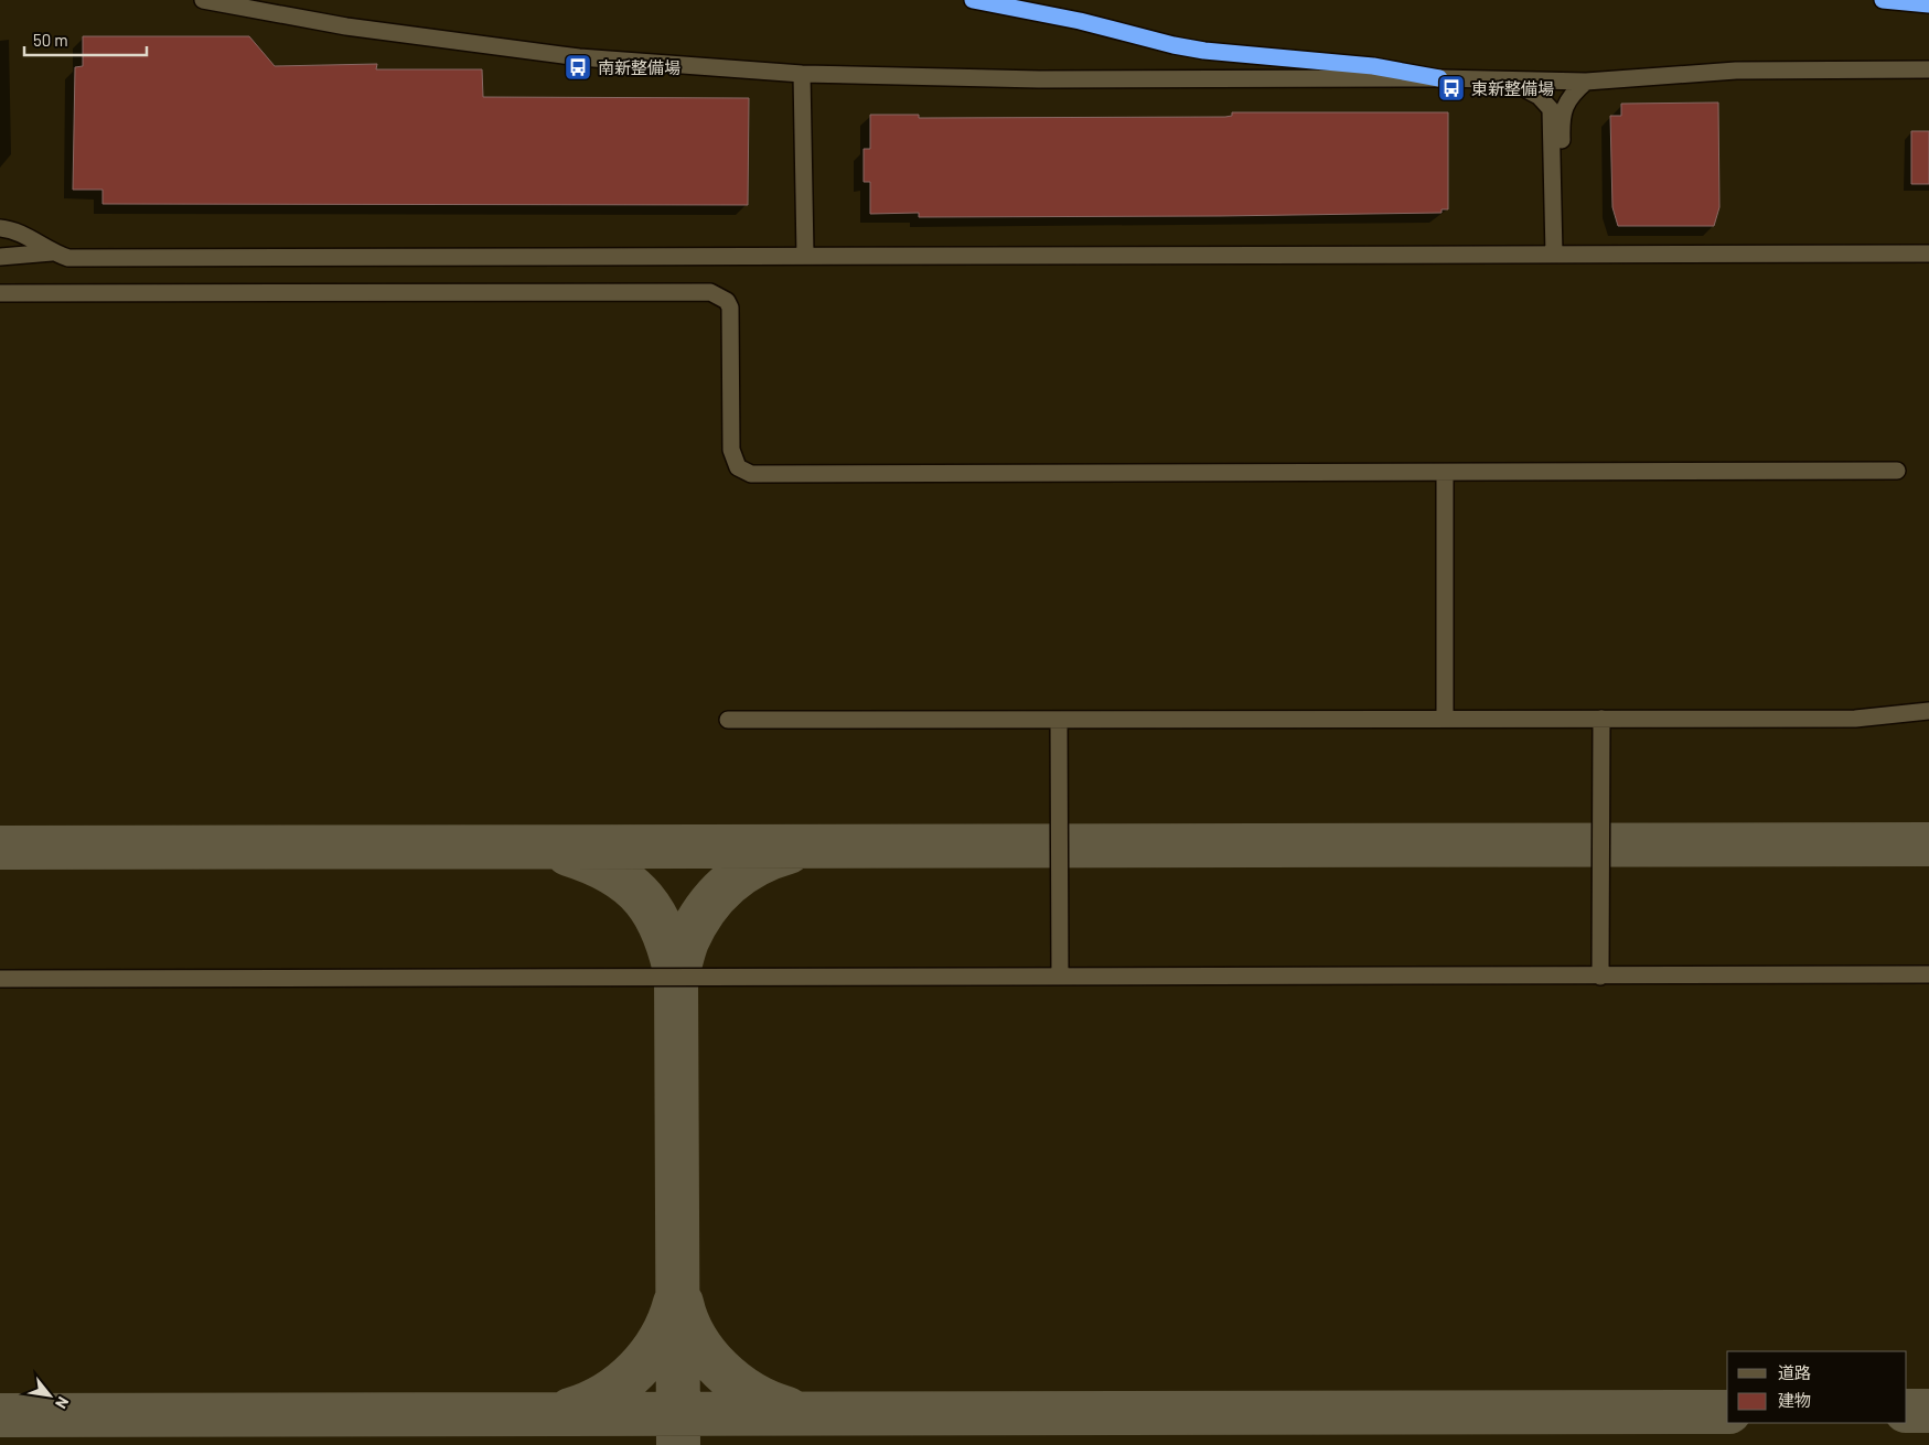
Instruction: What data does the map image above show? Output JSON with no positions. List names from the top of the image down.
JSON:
{
  "places": {
    "bus stop": ["南新整備場", "東新整備場"]
  },
  "legend": ["道路", "建物"],
  "scale_bar": "50 m",
  "north": "bottom right"
}
